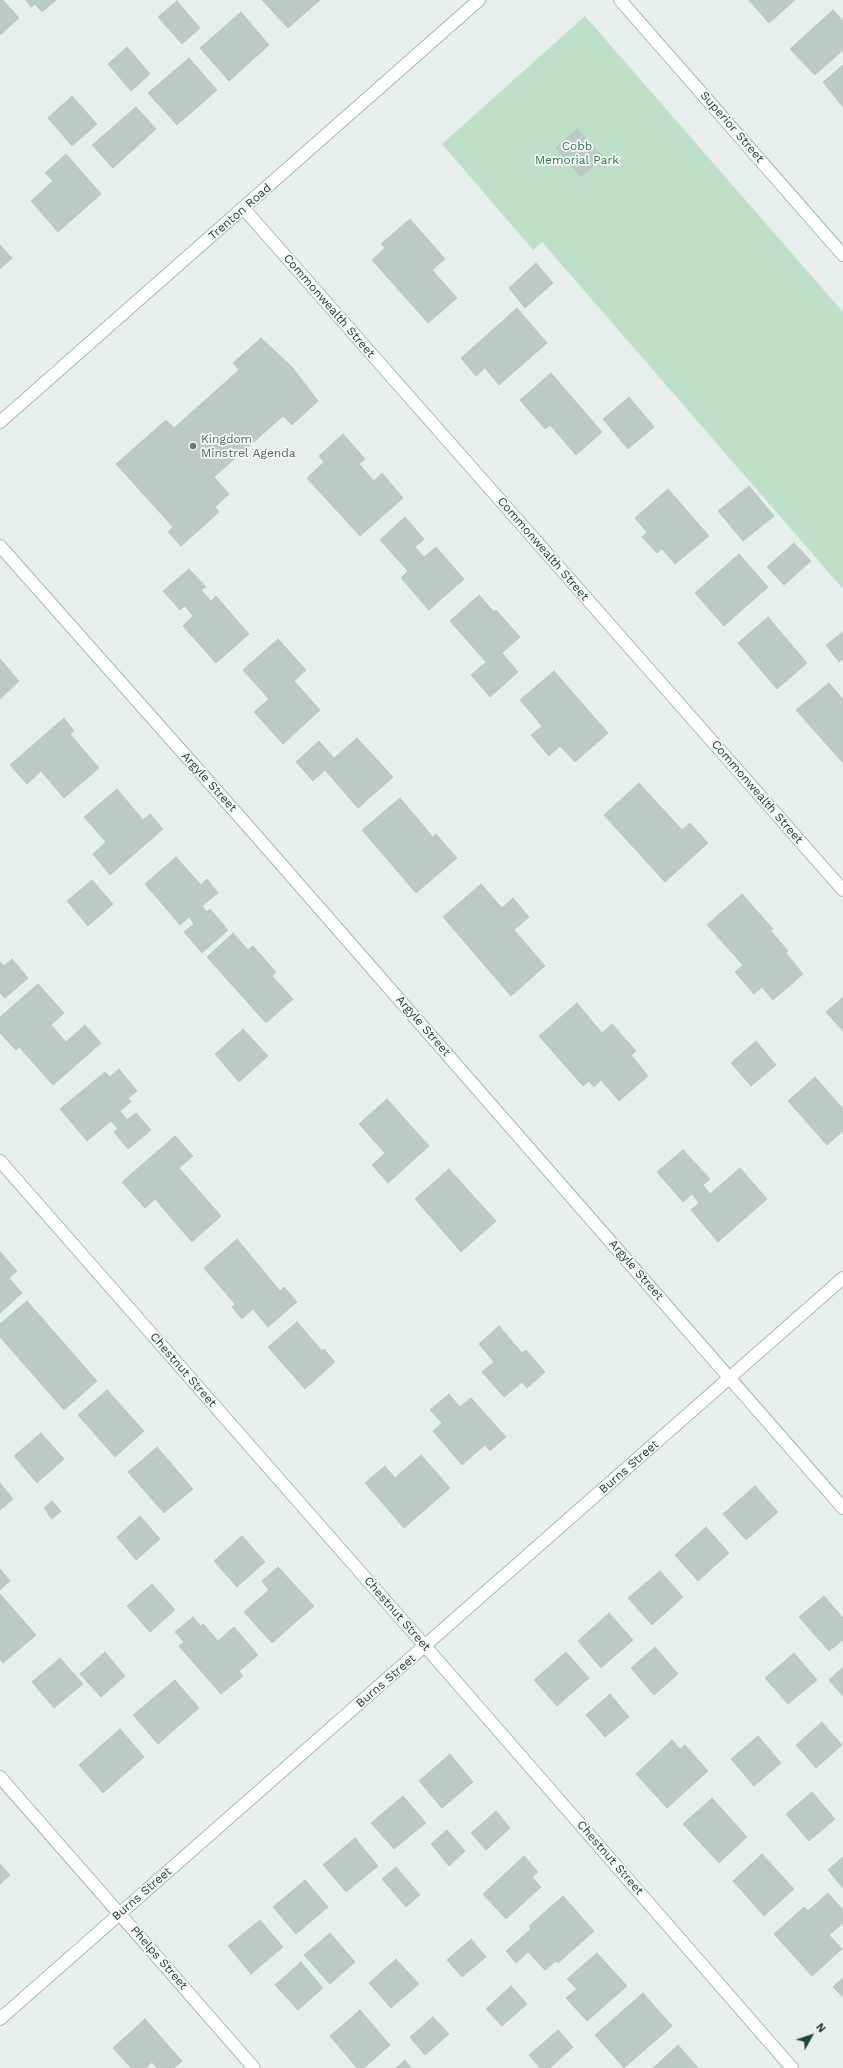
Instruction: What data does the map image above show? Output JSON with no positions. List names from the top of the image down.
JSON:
{
  "streets": {
    "street": [
      "Superior Street",
      "Trenton Road",
      "Commonwealth Street",
      "Argyle Street",
      "Chestnut Street",
      "Burns Street",
      "Phelps Street"
    ]
  },
  "crossings": [
    ["Trenton Road", "Commonwealth Street"],
    ["Argyle Street", "Burns Street"],
    ["Chestnut Street", "Burns Street"],
    ["Burns Street", "Phelps Street"]
  ],
  "parks": ["Cobb Memorial Park"],
  "places": ["Kingdom Minstrel Agenda"],
  "north": "top right"
}
